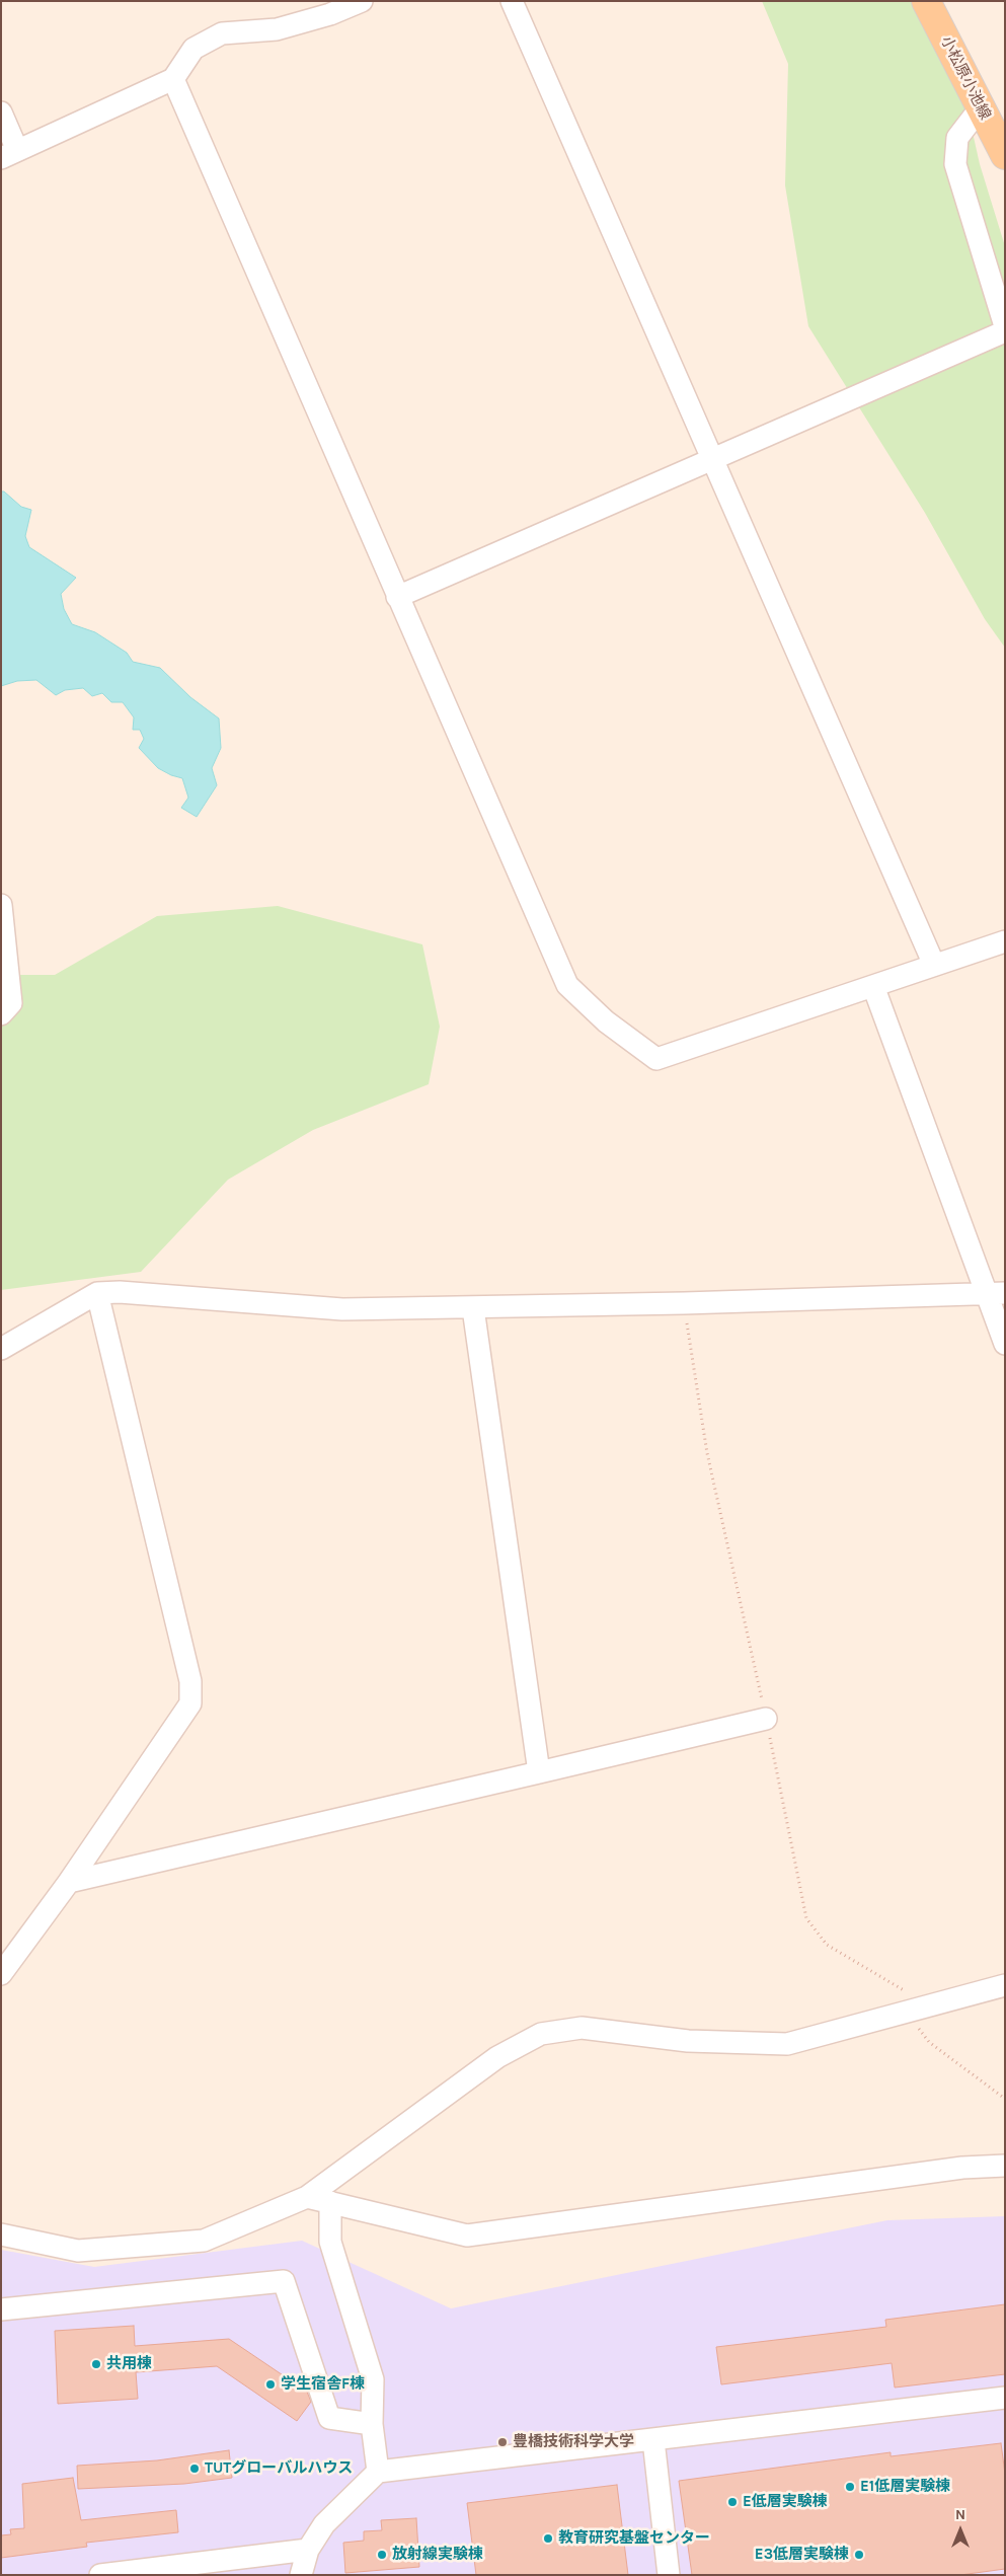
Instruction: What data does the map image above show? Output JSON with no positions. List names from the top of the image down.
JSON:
{
  "streets": {
    "main road": ["小松原小池線"]
  },
  "places": [
    "共用棟",
    "学生宿舎F棟",
    "豊橋技術科学大学",
    "TUTグローバルハウス",
    "E1低層実験棟",
    "E低層実験棟",
    "教育研究基盤センター",
    "放射線実験棟",
    "E3低層実験棟"
  ],
  "north": "top"
}
